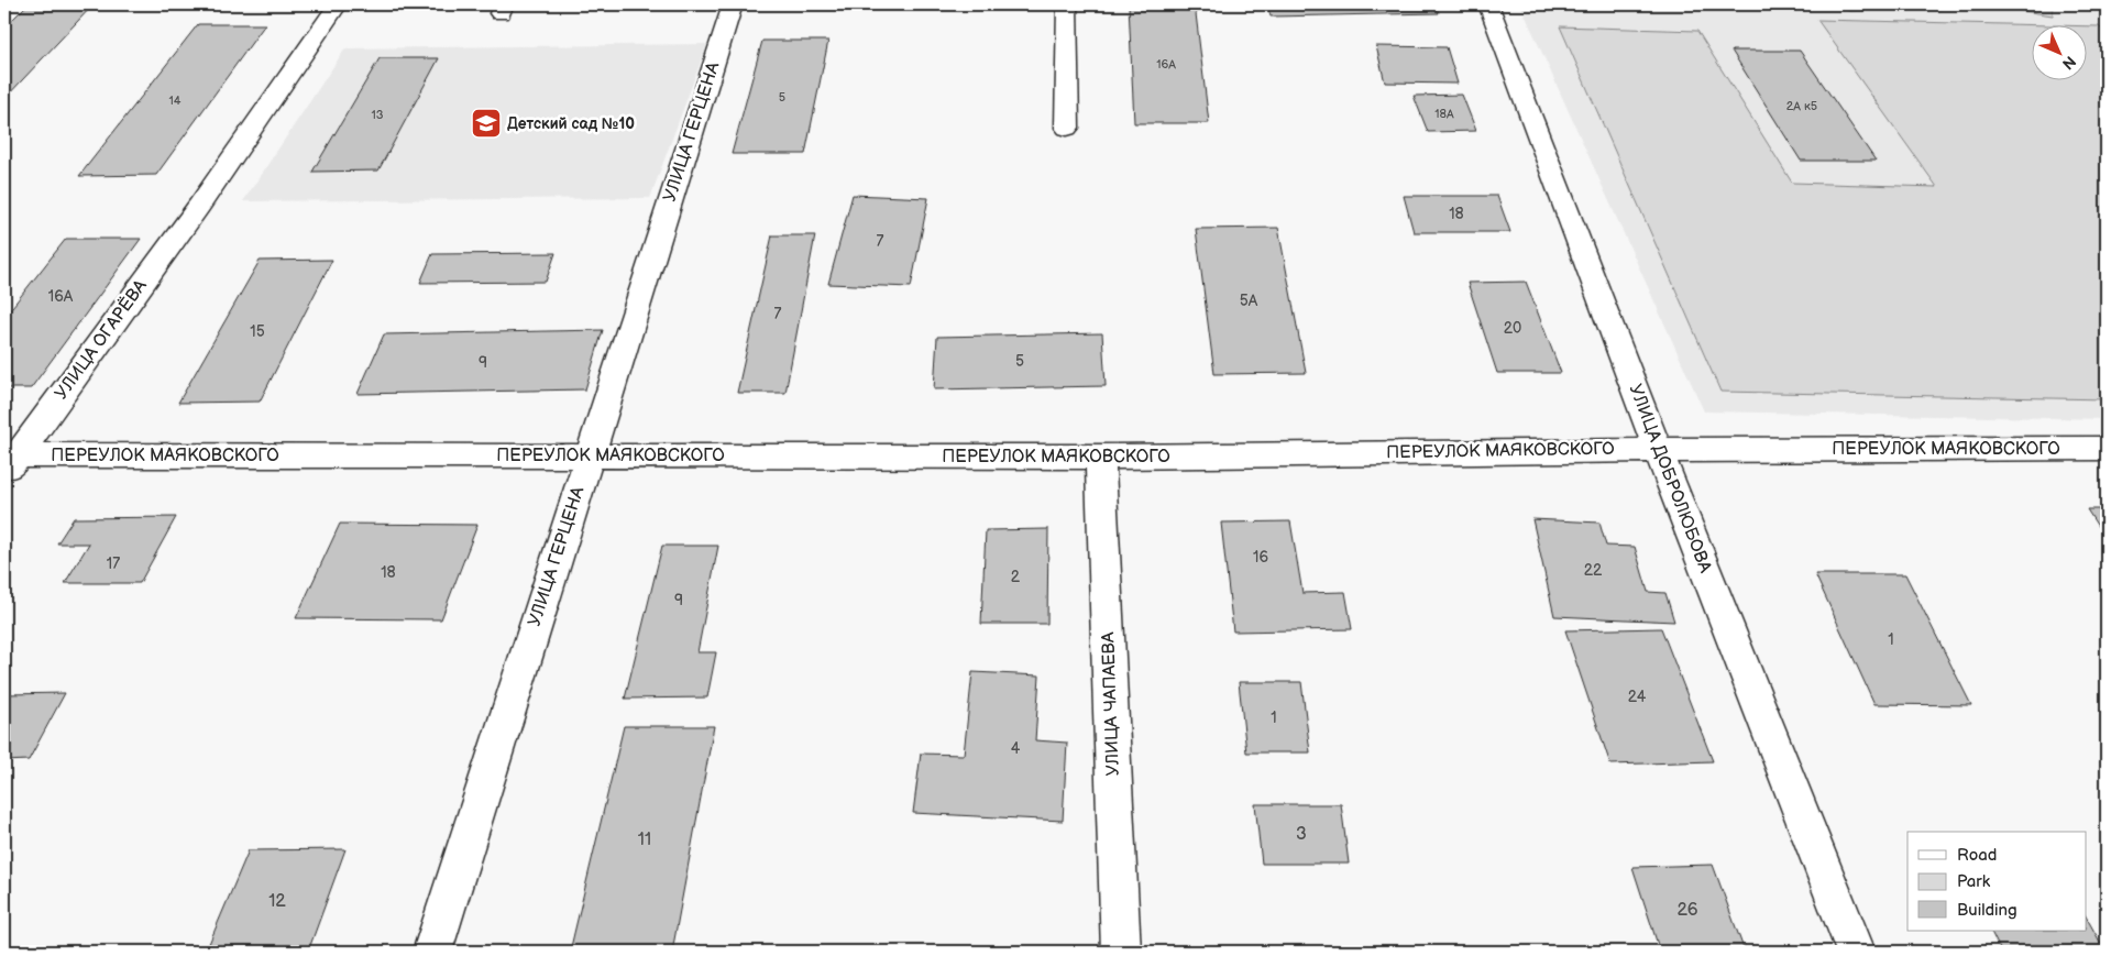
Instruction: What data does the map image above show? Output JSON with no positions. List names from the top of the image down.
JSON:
{
  "streets": {
    "street": [
      "УЛИЦА ГЕРЦЕНА",
      "УЛИЦА ОГАРЁВА",
      "ПЕРЕУЛОК МАЯКОВСКОГО",
      "УЛИЦА ДОБРОЛЮБОВА",
      "УЛИЦА ЧАПАЕВА"
    ]
  },
  "crossings": [
    ["УЛИЦА ГЕРЦЕНА", "ПЕРЕУЛОК МАЯКОВСКОГО"],
    ["УЛИЦА ОГАРЁВА", "ПЕРЕУЛОК МАЯКОВСКОГО"],
    ["ПЕРЕУЛОК МАЯКОВСКОГО", "УЛИЦА ДОБРОЛЮБОВА"],
    ["ПЕРЕУЛОК МАЯКОВСКОГО", "УЛИЦА ЧАПАЕВА"]
  ],
  "places": {
    "school or university": ["Детский сад №10"]
  },
  "house_numbers": [
    "16А",
    "5",
    "14",
    "2А к5",
    "18А",
    "13",
    "18",
    "7",
    "16А",
    "5А",
    "7",
    "20",
    "15",
    "5",
    "9",
    "16",
    "17",
    "22",
    "18",
    "2",
    "9",
    "1",
    "24",
    "1",
    "4",
    "3",
    "11",
    "12",
    "26"
  ],
  "legend": ["Road", "Park", "Building"],
  "north": "bottom right"
}
